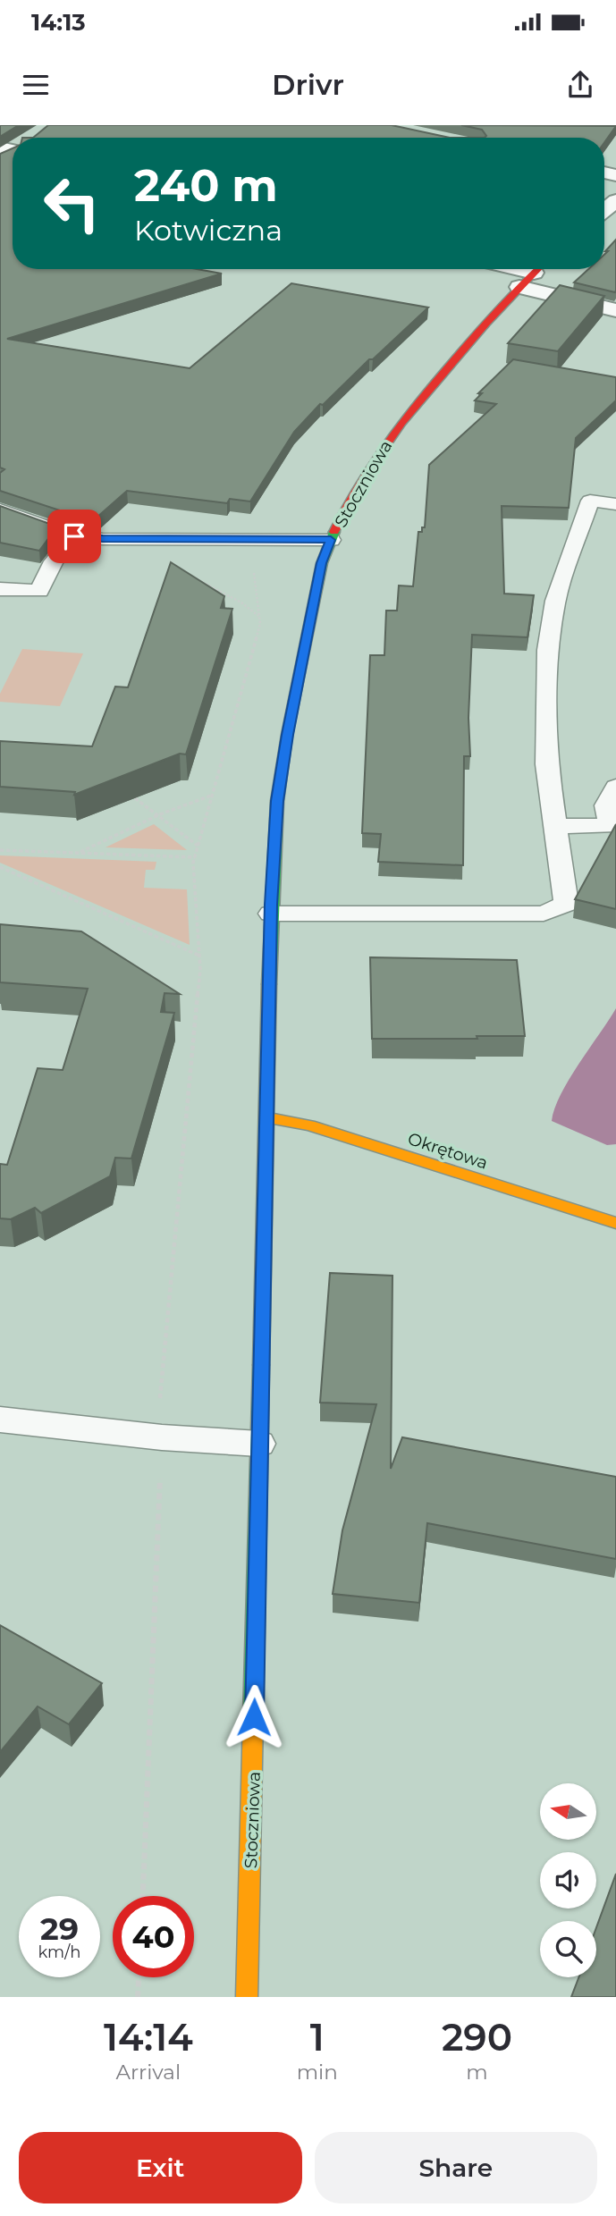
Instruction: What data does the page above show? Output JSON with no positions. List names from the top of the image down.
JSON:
{
  "streets": {
    "street": ["Stoczniowa", "Okrętowa"]
  },
  "crossings": [
    ["Stoczniowa", "Okrętowa"]
  ],
  "north": "left",
  "page": {
    "status": "14:13",
    "header": "Drivr",
    "turn": ["240 m", "Kotwiczna"],
    "speed": "29 km/h",
    "limit": "40",
    "eta": [
      "14:14",
      "Arrival",
      "1",
      "min",
      "290",
      "m"
    ],
    "buttons": ["Exit", "Share"]
  }
}
